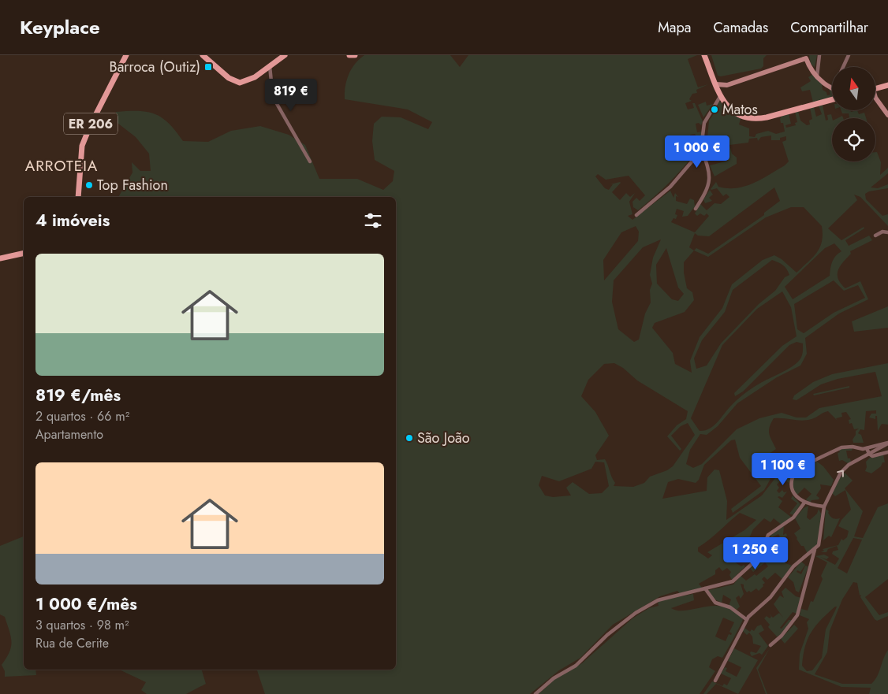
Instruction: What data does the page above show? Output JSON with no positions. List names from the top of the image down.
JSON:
{
  "streets": {
    "main road": ["ER 206"]
  },
  "districts": ["ARROTEIA"],
  "places": {
    "transit": ["Barroca (Outiz)"],
    "other": ["Matos", "Top Fashion", "São João"]
  },
  "north": "top",
  "page": {
    "header": "Keyplace",
    "nav": ["Mapa", "Camadas", "Compartilhar"],
    "price": [
      "819 €",
      "1 000 €",
      "1 100 €",
      "1 250 €"
    ],
    "heading": "4 imóveis",
    "list": [
      {
        "name": "819 €/mês",
        "note": "2 quartos · 66 m² · Apartamento"
      },
      {
        "name": "1 000 €/mês",
        "note": "3 quartos · 98 m² · Rua de Cerite"
      }
    ]
  }
}
